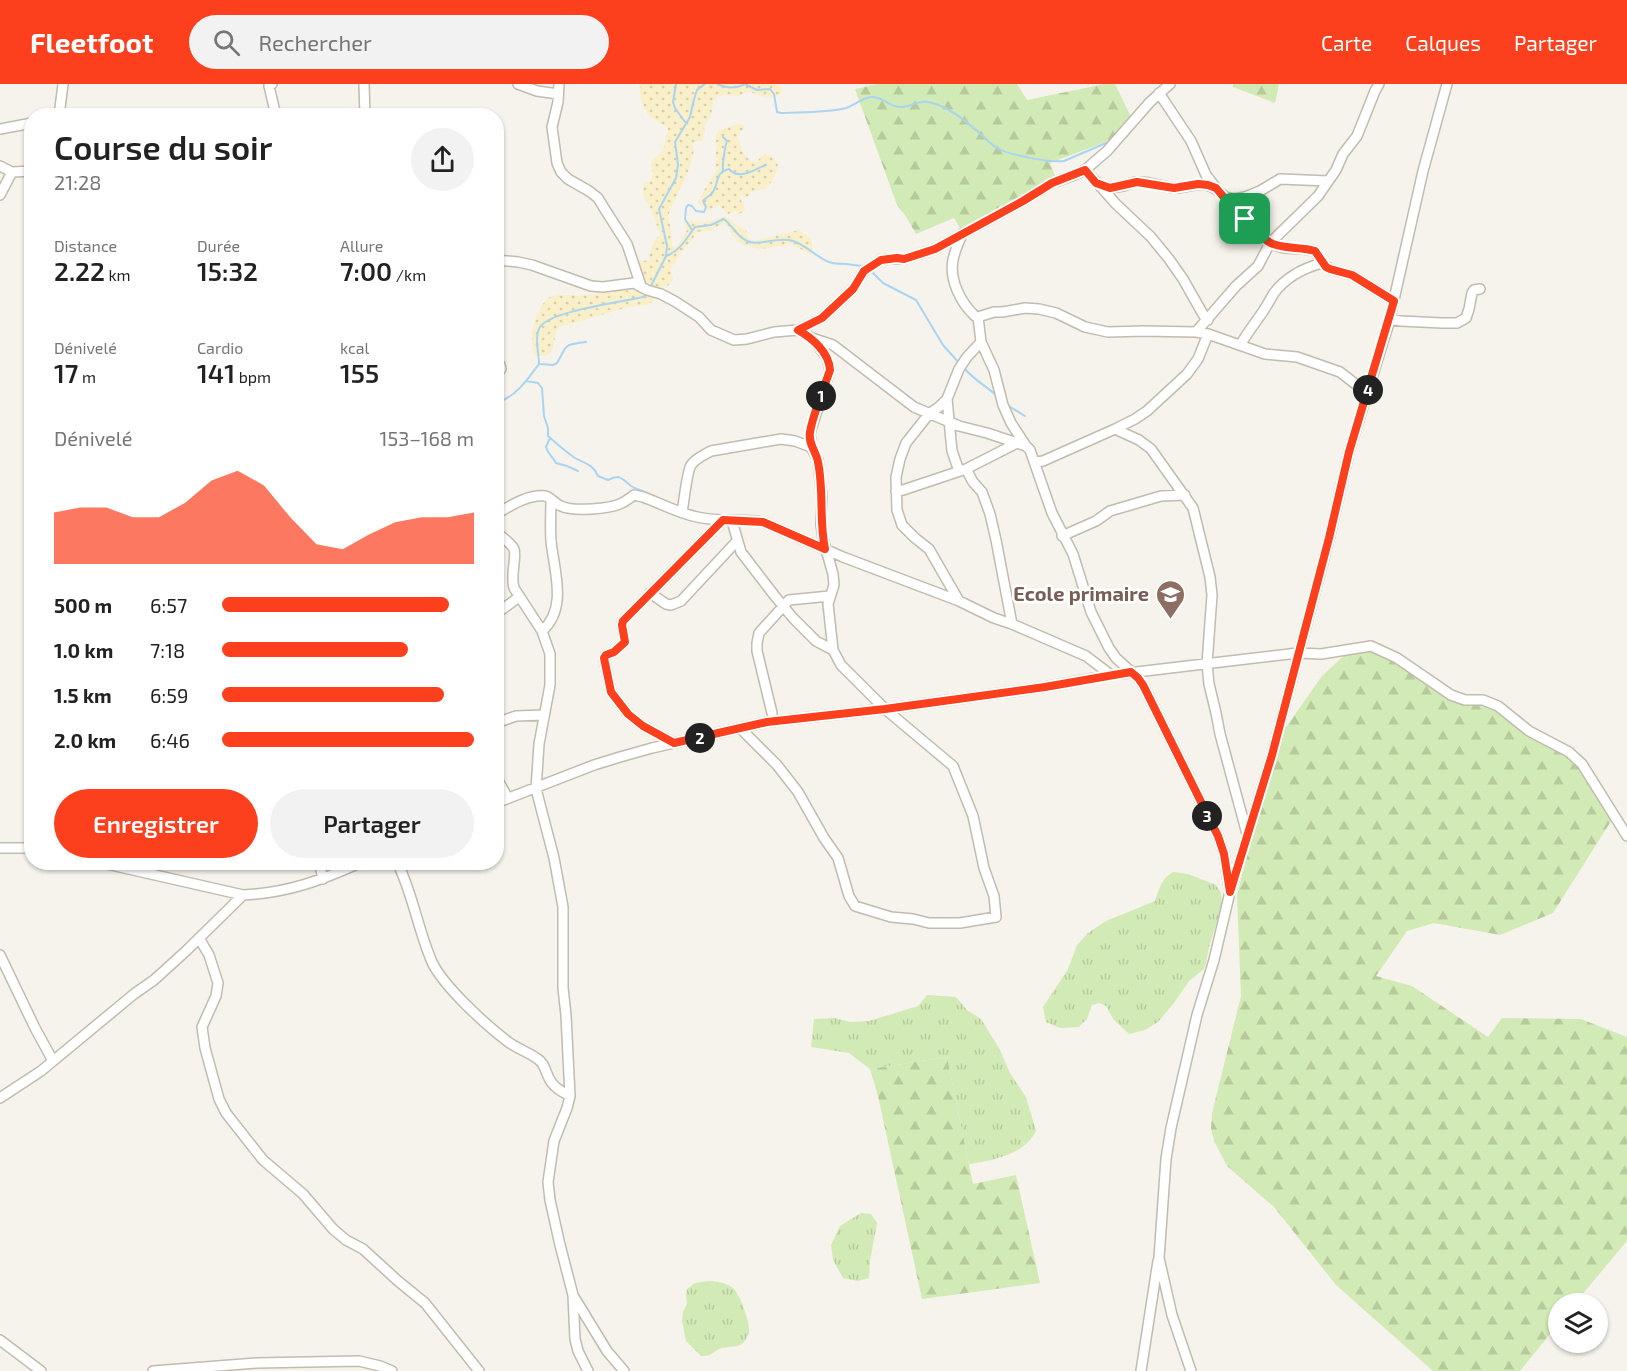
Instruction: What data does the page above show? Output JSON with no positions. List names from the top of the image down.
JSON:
{
  "places": {
    "school or university": ["Ecole primaire"]
  },
  "page": {
    "header": "Fleetfoot",
    "search": "Rechercher",
    "nav": ["Carte", "Calques", "Partager"],
    "heading": ["Course du soir", "21:28"],
    "stats": [
      ["Distance", "2.22 km"],
      ["Durée", "15:32"],
      ["Allure", "7:00 /km"],
      ["Dénivelé", "17 m"],
      ["Cardio", "141 bpm"],
      ["kcal", "155"]
    ],
    "pins": [
      "4",
      "1",
      "2",
      "3"
    ],
    "chart": ["Dénivelé", "153–168 m"],
    "list": [
      {
        "name": "500 m",
        "note": "6:57"
      },
      {
        "name": "1.0 km",
        "note": "7:18"
      },
      {
        "name": "1.5 km",
        "note": "6:59"
      },
      {
        "name": "2.0 km",
        "note": "6:46"
      }
    ],
    "buttons": ["Enregistrer", "Partager"]
  }
}
